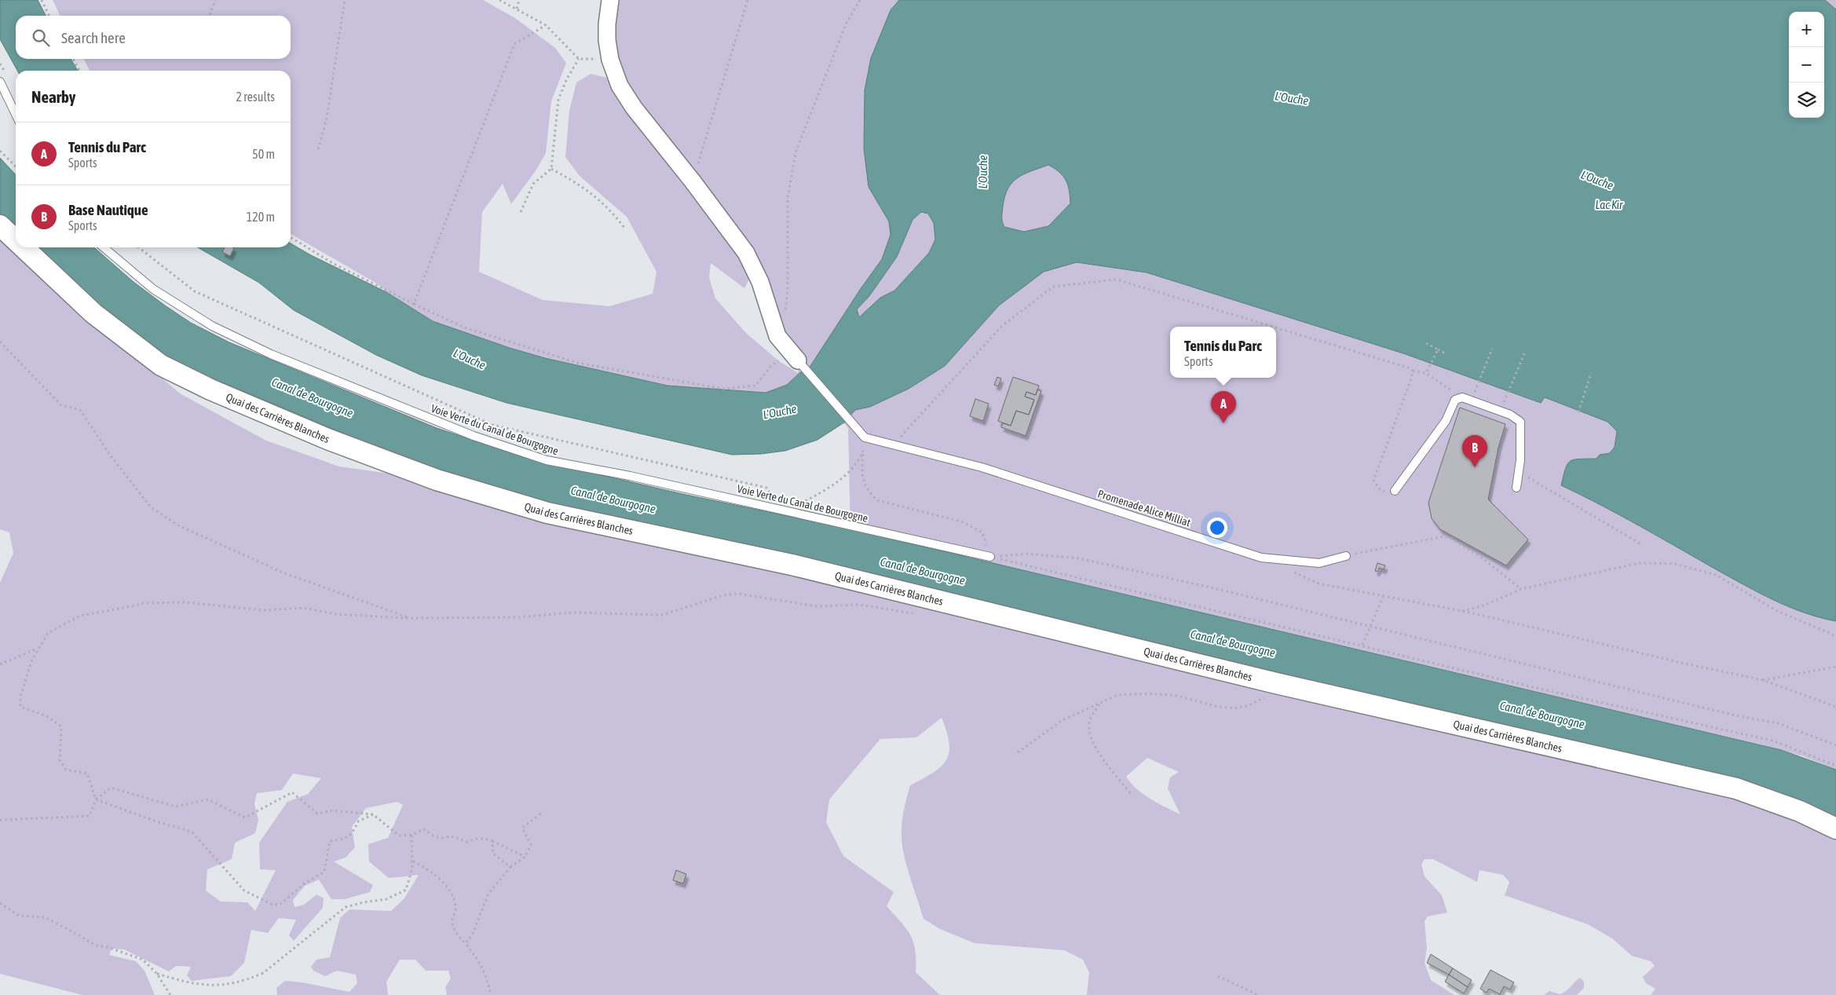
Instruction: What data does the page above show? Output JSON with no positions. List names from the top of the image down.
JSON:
{
  "streets": {
    "street": ["Quai des Carrières Blanches"],
    "lane": ["Voie Verte du Canal de Bourgogne", "Promenade Alice Milliat"]
  },
  "water": ["L'Ouche", "Lac Kir", "Canal de Bourgogne"],
  "page": {
    "map_buttons": ["+", "−"],
    "search": "Search here",
    "heading": ["Nearby", "2 results"],
    "list": [
      {
        "mark": "A",
        "name": "Tennis du Parc",
        "note": "Sports",
        "value": "50 m"
      },
      {
        "mark": "B",
        "name": "Base Nautique",
        "note": "Sports",
        "value": "120 m"
      }
    ],
    "popup": ["Tennis du Parc", "Sports"],
    "pins": ["A", "B"]
  }
}
